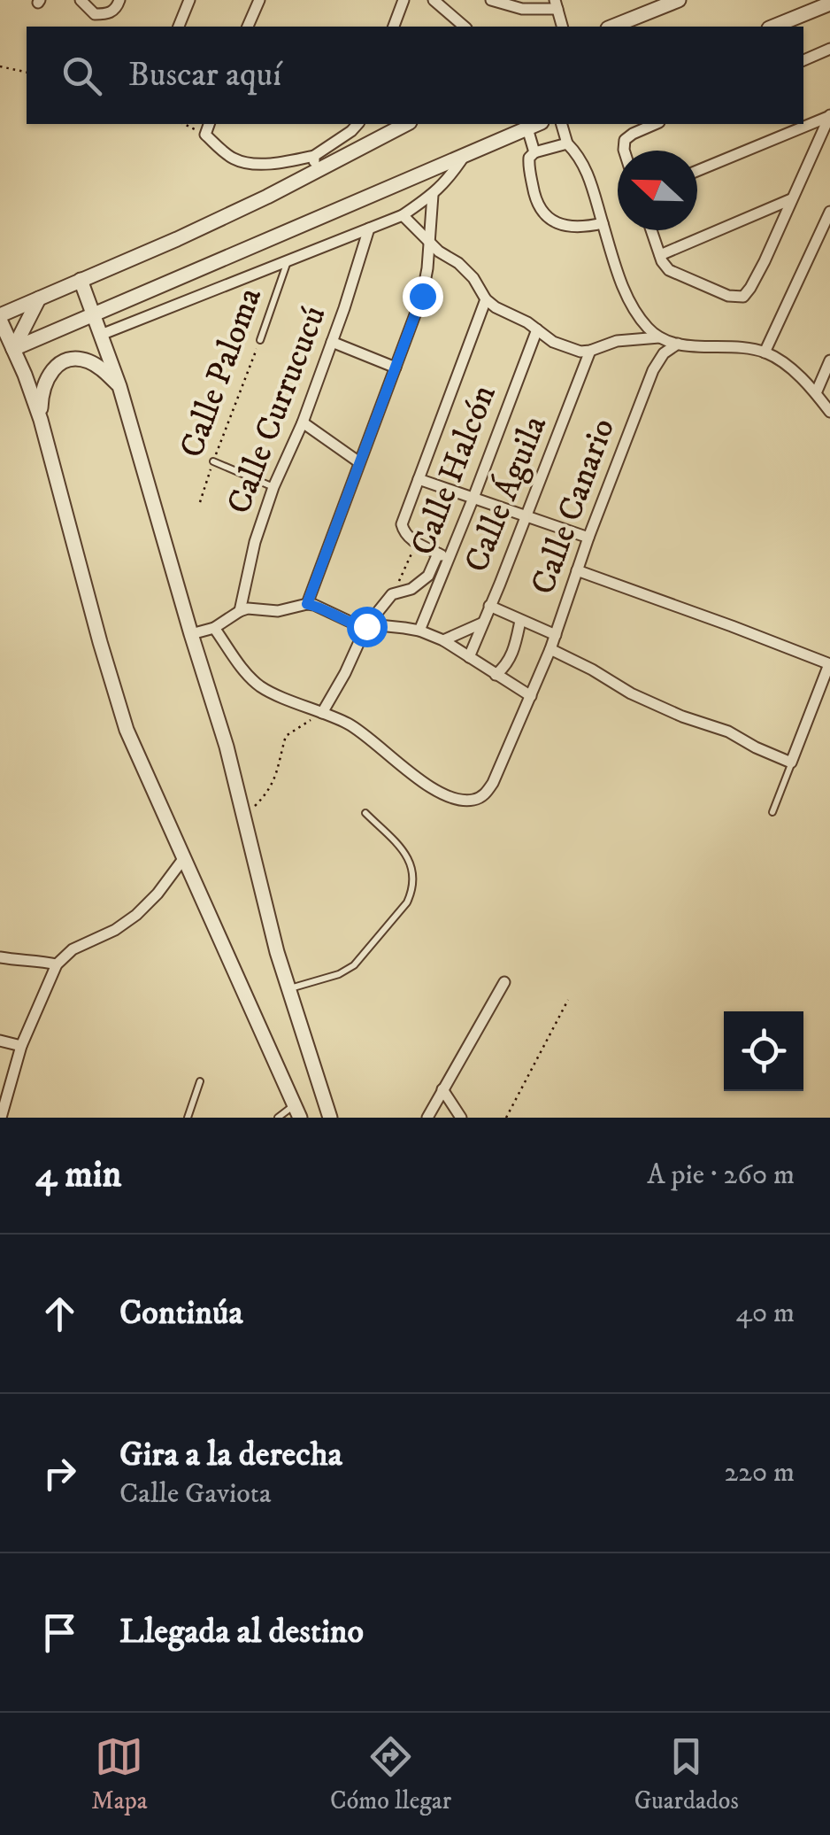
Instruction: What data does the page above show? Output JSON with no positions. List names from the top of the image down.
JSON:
{
  "streets": {
    "street": [
      "Calle Currucucú",
      "Calle Halcón",
      "Calle Águila",
      "Calle Canario"
    ],
    "lane": ["Calle Paloma"]
  },
  "north": "left",
  "page": {
    "search": "Buscar aquí",
    "heading": ["4 min", "A pie · 260 m"],
    "list": [
      ["Continúa", "40 m"],
      ["Gira a la derecha", "Calle Gaviota", "220 m"],
      "Llegada al destino"
    ],
    "nav": ["Mapa", "Cómo llegar", "Guardados"]
  }
}
